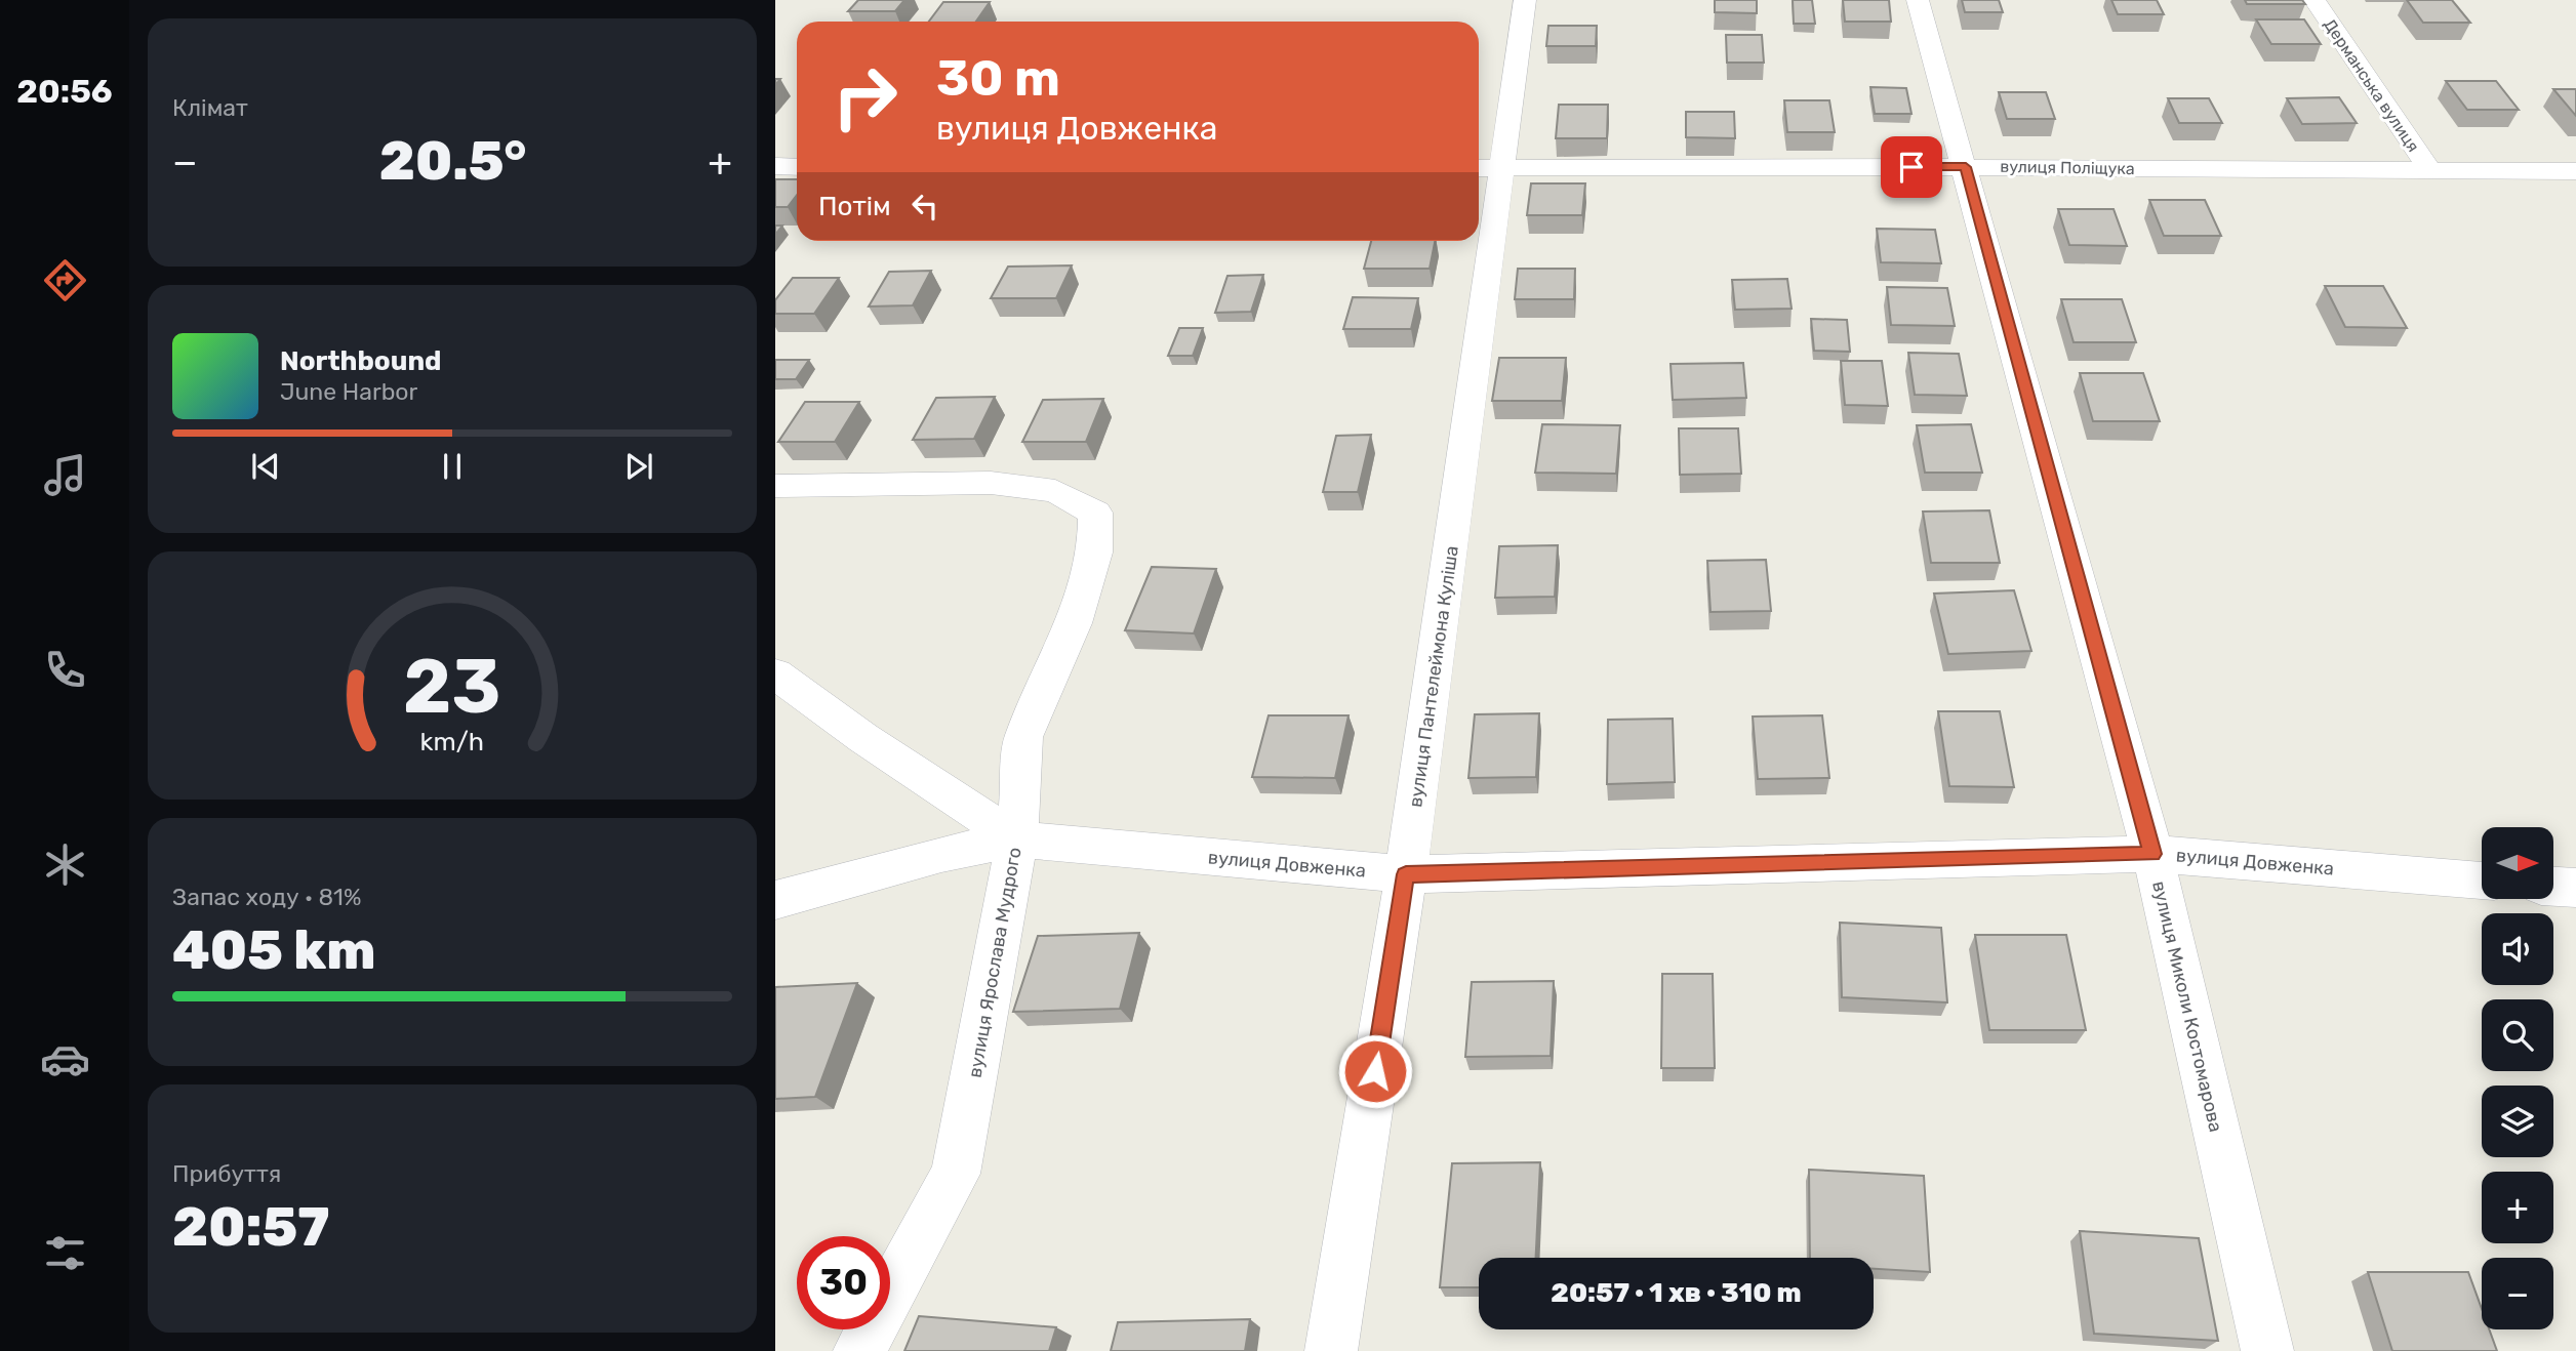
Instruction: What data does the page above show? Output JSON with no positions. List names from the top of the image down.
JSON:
{
  "streets": {
    "street": [
      "Дерманська вулиця",
      "вулиця Поліщука",
      "вулиця Пантелеймона Куліша",
      "вулиця Довженка",
      "вулиця Ярослава Мудрого",
      "вулиця Миколи Костомарова"
    ]
  },
  "crossings": [
    ["Дерманська вулиця", "вулиця Поліщука"],
    ["вулиця Поліщука", "вулиця Пантелеймона Куліша"],
    ["вулиця Поліщука", "вулиця Миколи Костомарова"],
    ["вулиця Пантелеймона Куліша", "вулиця Довженка"],
    ["вулиця Довженка", "вулиця Ярослава Мудрого"],
    ["вулиця Довженка", "вулиця Миколи Костомарова"]
  ],
  "north": "right",
  "page": {
    "tabs": "20:56",
    "tile": [
      "Клімат",
      ["Запас ходу · 81%", "405 km"],
      ["Прибуття", "20:57"]
    ],
    "turn": ["30 m", "вулиця Довженка"],
    "heat": ["−", "20.5°", "+"],
    "then": "Потім",
    "song": ["Northbound", "June Harbor"],
    "map_buttons": ["+", "−"],
    "limit": "30",
    "trip": "20:57 · 1 хв · 310 m",
    "gauge": ["23", "km/h"]
  }
}
